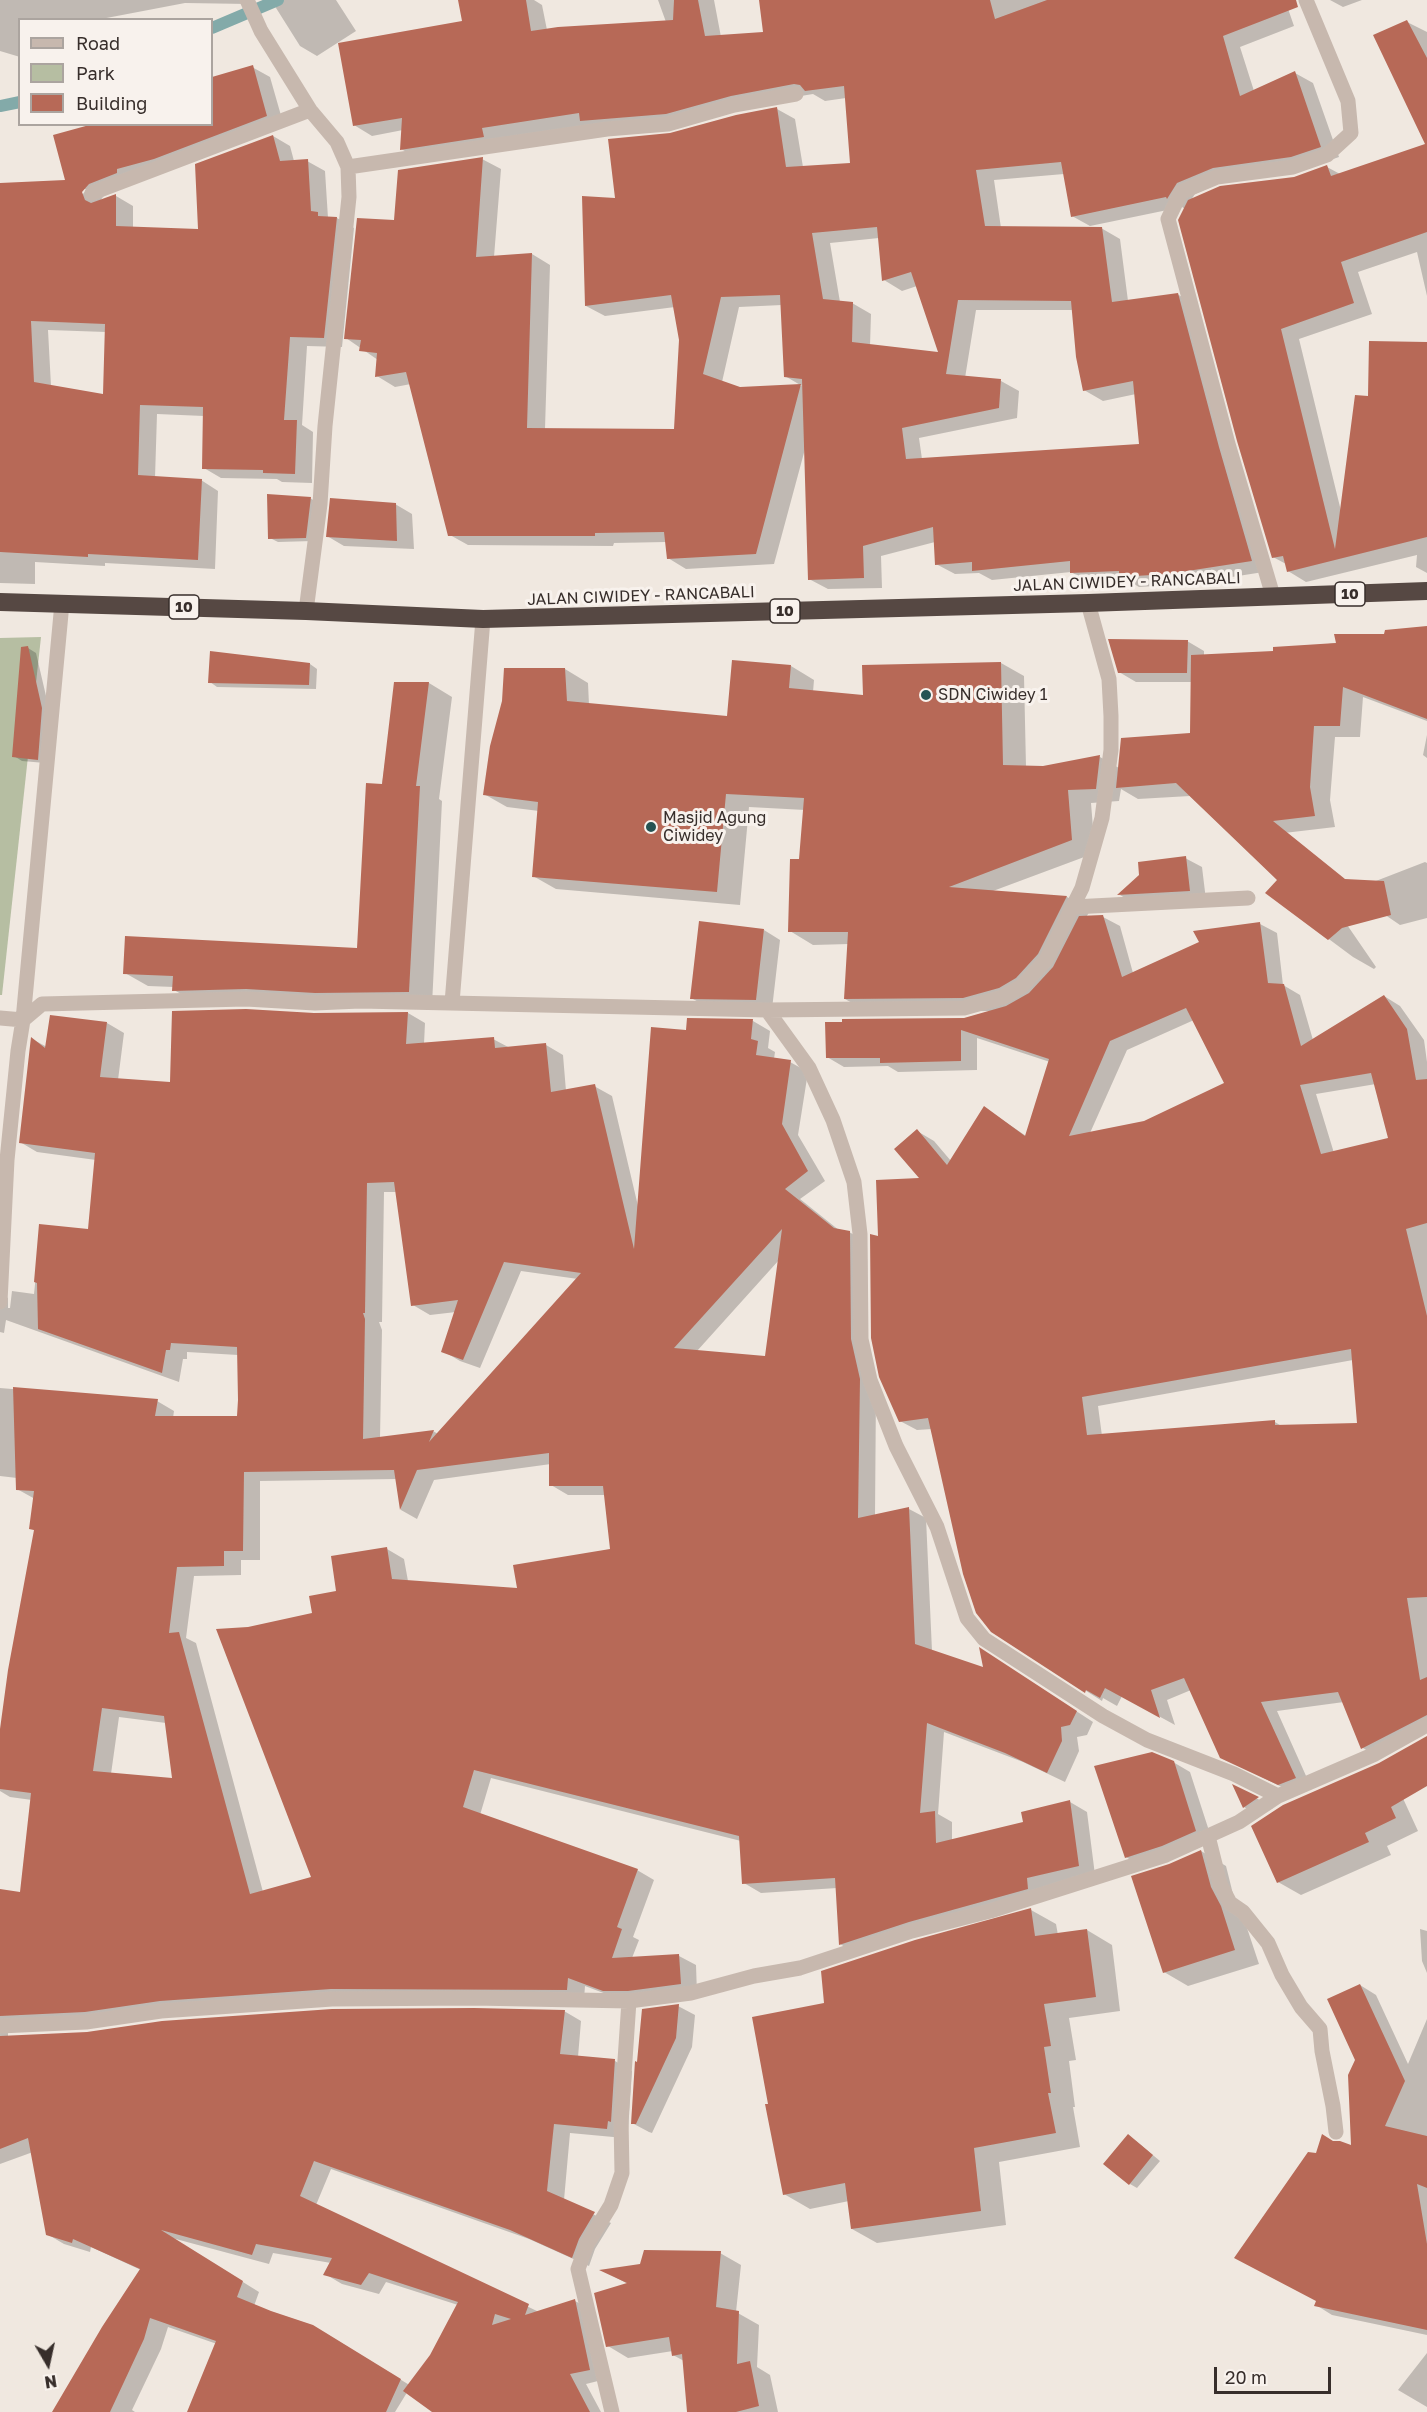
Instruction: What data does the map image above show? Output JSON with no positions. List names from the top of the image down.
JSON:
{
  "streets": {
    "highway": ["JALAN CIWIDEY - RANCABALI", "10"]
  },
  "places": ["SDN Ciwidey 1", "Masjid Agung Ciwidey"],
  "legend": ["Road", "Park", "Building"],
  "scale_bar": "20 m",
  "north": "bottom"
}
